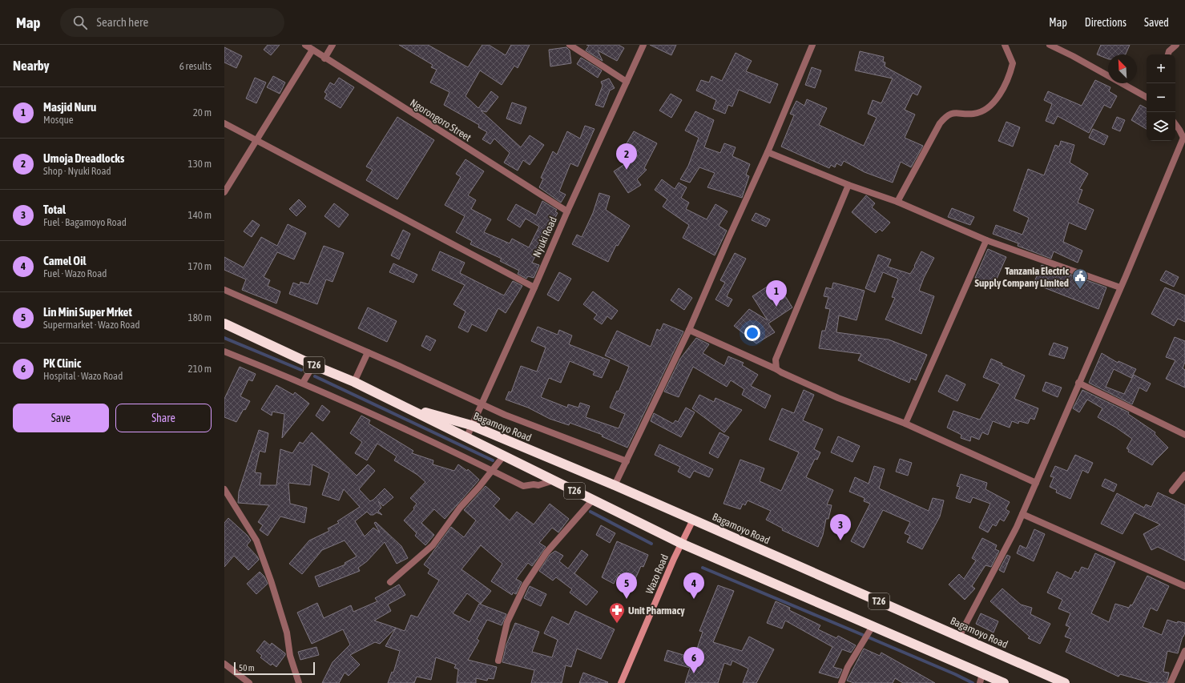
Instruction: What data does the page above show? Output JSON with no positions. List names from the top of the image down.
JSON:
{
  "streets": {
    "highway": ["T26", "Bagamoyo Road"],
    "main road": ["Wazo Road"],
    "street": ["Ngorongoro Street", "Nyuki Road"]
  },
  "crossings": [
    ["Ngorongoro Street", "Nyuki Road"],
    ["Nyuki Road", "Bagamoyo Road"],
    ["Bagamoyo Road", "Wazo Road"]
  ],
  "places": {
    "public building": ["Tanzania Electric Supply Company Limited"],
    "pharmacy": ["Unit Pharmacy"]
  },
  "scale_bar": "50 m",
  "north": "top left",
  "page": {
    "header": "Map",
    "search": "Search here",
    "nav": ["Map", "Directions", "Saved"],
    "heading": ["Nearby", "6 results"],
    "map_buttons": ["+", "−"],
    "list": [
      {
        "mark": "1",
        "name": "Masjid Nuru",
        "note": "Mosque",
        "value": "20 m"
      },
      {
        "mark": "2",
        "name": "Umoja Dreadlocks",
        "note": "Shop · Nyuki Road",
        "value": "130 m"
      },
      {
        "mark": "3",
        "name": "Total",
        "note": "Fuel · Bagamoyo Road",
        "value": "140 m"
      },
      {
        "mark": "4",
        "name": "Camel Oil",
        "note": "Fuel · Wazo Road",
        "value": "170 m"
      },
      {
        "mark": "5",
        "name": "Lin Mini Super Mrket",
        "note": "Supermarket · Wazo Road",
        "value": "180 m"
      },
      {
        "mark": "6",
        "name": "PK Clinic",
        "note": "Hospital · Wazo Road",
        "value": "210 m"
      }
    ],
    "pins": [
      "2",
      "1",
      "3",
      "4",
      "5",
      "6"
    ],
    "buttons": ["Save", "Share"],
    "scale": "50 m"
  }
}
